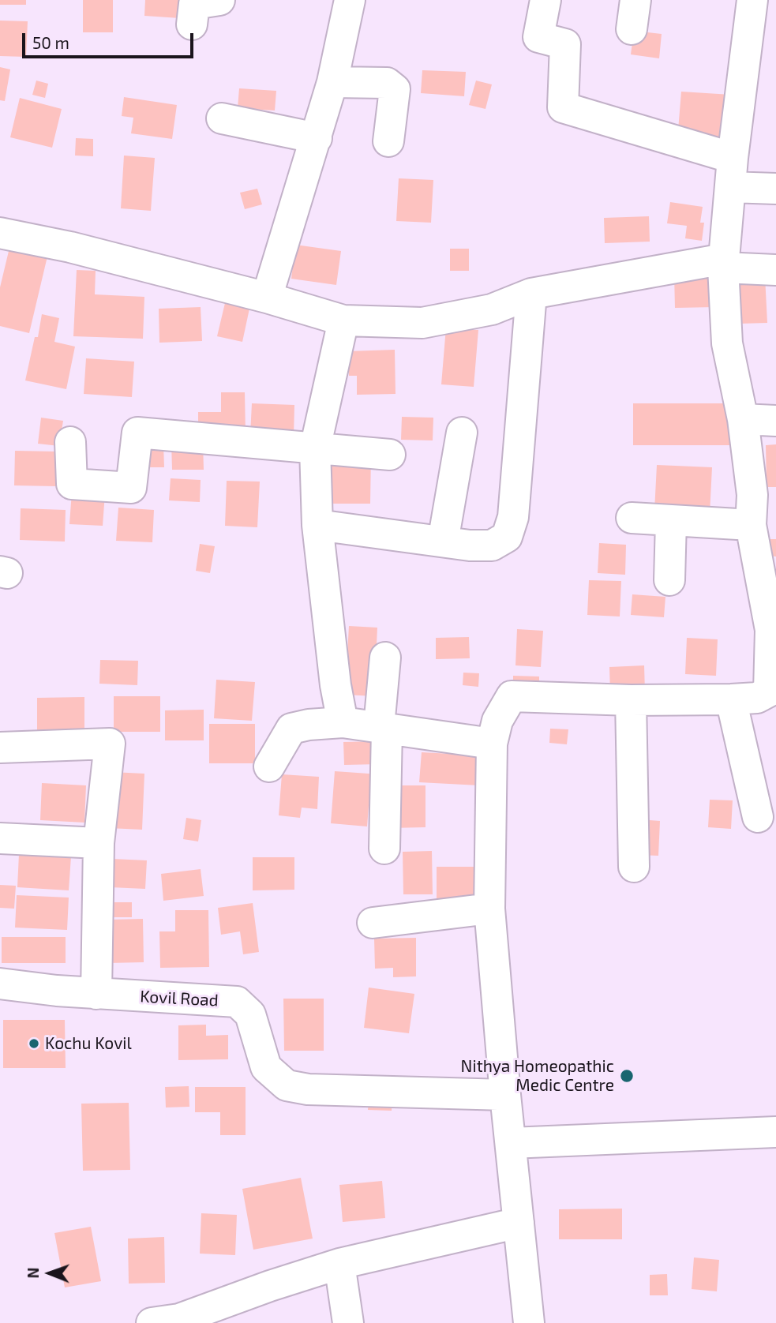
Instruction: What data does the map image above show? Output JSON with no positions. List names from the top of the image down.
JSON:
{
  "streets": {
    "street": ["Kovil Road"]
  },
  "places": ["Kochu Kovil", "Nithya Homeopathic Medic Centre"],
  "scale_bar": "50 m",
  "north": "left"
}
